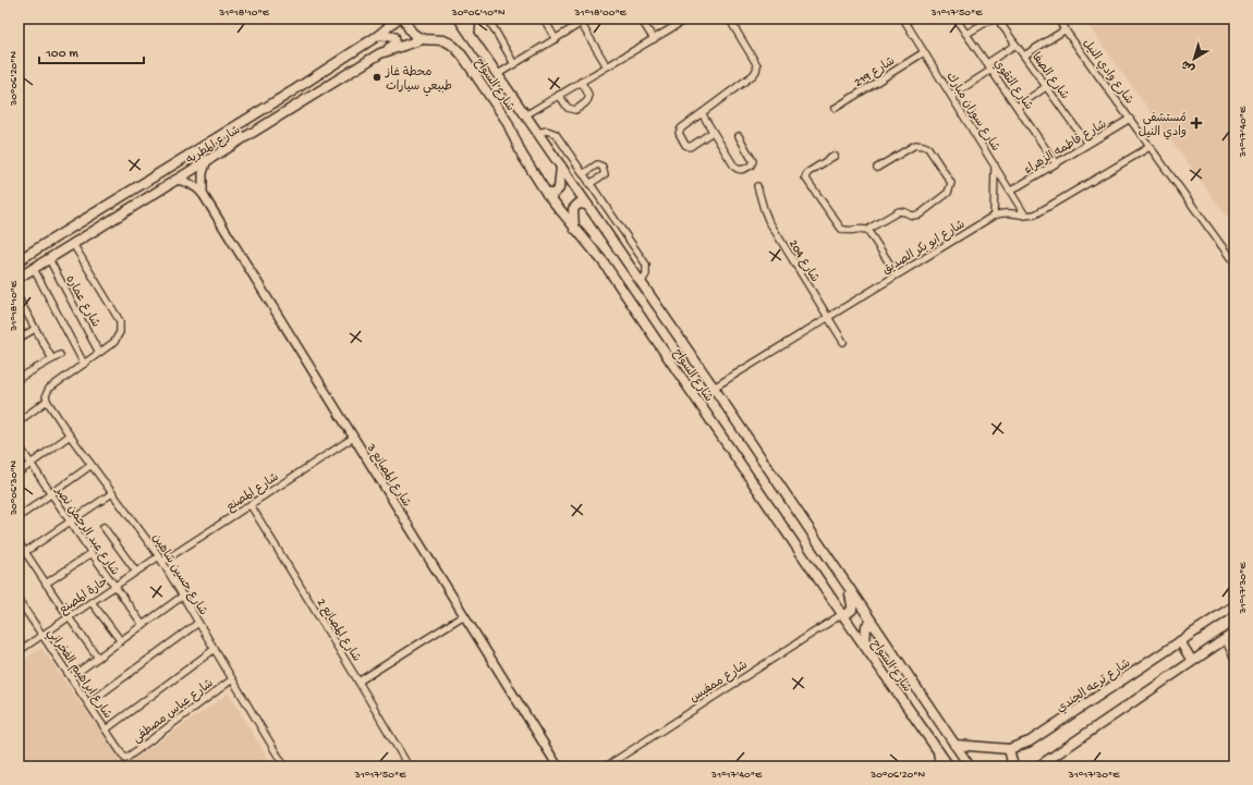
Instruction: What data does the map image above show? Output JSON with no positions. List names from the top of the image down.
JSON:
{
  "streets": {
    "main road": ["شارع السواح", "شارع المطريه", "شارع ترعه الجندي"],
    "street": [
      "شارع 219",
      "شارع وادي النيل",
      "شارع الصفا",
      "شارع التقوي",
      "شارع سوزان مبارك",
      "شارع فاطمه الزهراء",
      "شارع ابو بكر الصديق",
      "شارع 204",
      "شارع عماره",
      "شارع المصانع 3",
      "شارع المصنع",
      "شارع عبد الرحمن نصر",
      "شارع حسين شاهين",
      "حارة المصنع",
      "شارع المصانع 2",
      "شارع ابراهيم الفخراني",
      "شارع ممفيس",
      "شارع عباس مصطفى"
    ]
  },
  "crossings": [
    ["شارع 219", "شارع سوزان مبارك"],
    ["شارع وادي النيل", "شارع فاطمه الزهراء"],
    ["شارع وادي النيل", "شارع ابو بكر الصديق"],
    ["شارع الصفا", "شارع فاطمه الزهراء"],
    ["شارع السواح", "شارع المطريه"],
    ["شارع السواح", "شارع ابو بكر الصديق"],
    ["شارع السواح", "شارع ممفيس"],
    ["شارع السواح", "شارع ترعه الجندي"],
    ["شارع التقوي", "شارع فاطمه الزهراء"],
    ["شارع سوزان مبارك", "شارع فاطمه الزهراء"],
    ["شارع سوزان مبارك", "شارع ابو بكر الصديق"],
    ["شارع المطريه", "شارع عماره"],
    ["شارع المطريه", "شارع المصانع 3"],
    ["شارع ابو بكر الصديق", "شارع 204"],
    ["شارع المصانع 3", "شارع المصنع"],
    ["شارع المصنع", "شارع حسين شاهين"],
    ["شارع المصنع", "شارع المصانع 2"],
    ["شارع عبد الرحمن نصر", "حارة المصنع"],
    ["شارع حسين شاهين", "حارة المصنع"],
    ["شارع حسين شاهين", "شارع عباس مصطفى"],
    ["حارة المصنع", "شارع ابراهيم الفخراني"],
    ["شارع ابراهيم الفخراني", "شارع عباس مصطفى"]
  ],
  "places": {
    "other": ["محطة غاز طبيعي سيارات"],
    "health": ["مُستشفى وادي النيل"]
  },
  "scale_bar": "100 m",
  "north": "bottom left",
  "coordinates": [
    "31°18'10\"E",
    "30°06'10\"N",
    "31°18'00\"E",
    "31°17'50\"E",
    "30°06'20\"N",
    "31°17'40\"E",
    "30°06'30\"N",
    "31°17'30\"E"
  ]
}
